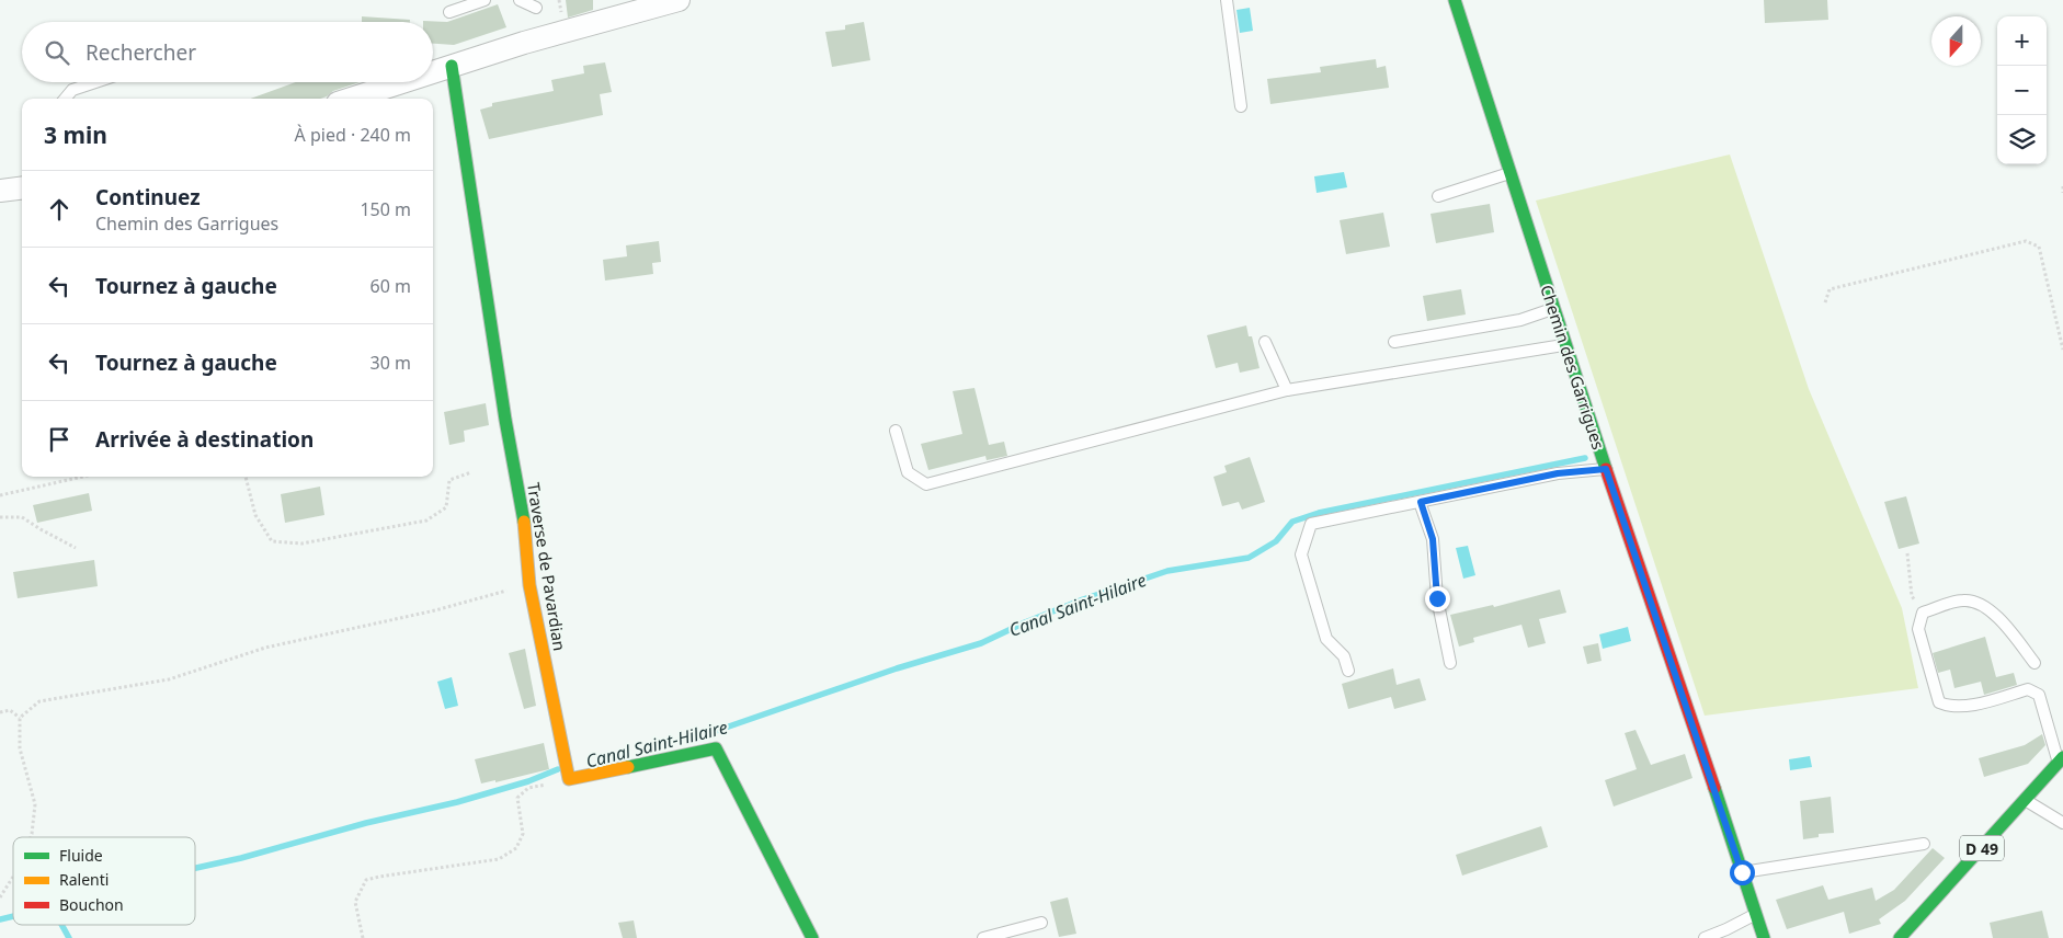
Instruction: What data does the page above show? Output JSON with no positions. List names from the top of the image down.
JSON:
{
  "streets": {
    "street": ["Chemin des Garrigues", "Traverse de Pavardian", "D 49"]
  },
  "water": ["Canal Saint-Hilaire"],
  "legend": ["Fluide", "Ralenti", "Bouchon"],
  "north": "bottom",
  "page": {
    "map_buttons": ["+", "−"],
    "search": "Rechercher",
    "heading": ["3 min", "À pied · 240 m"],
    "list": [
      ["Continuez", "Chemin des Garrigues", "150 m"],
      ["Tournez à gauche", "60 m"],
      ["Tournez à gauche", "30 m"],
      "Arrivée à destination"
    ]
  }
}
